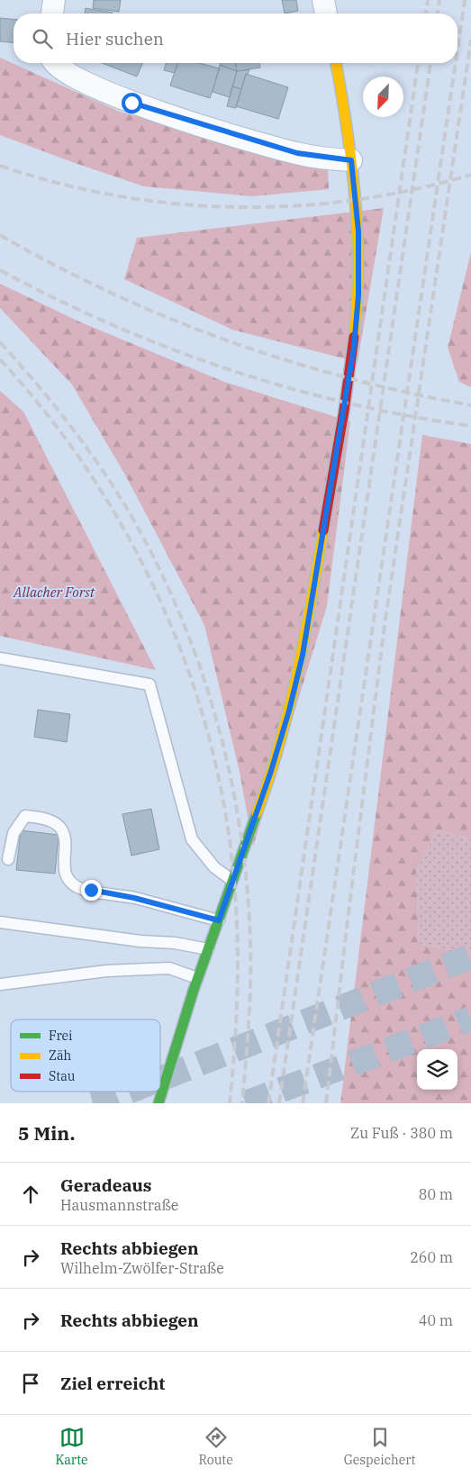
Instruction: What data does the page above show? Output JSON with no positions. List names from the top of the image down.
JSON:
{
  "parks": ["Allacher Forst"],
  "legend": ["Frei", "Zäh", "Stau"],
  "north": "bottom left",
  "page": {
    "search": "Hier suchen",
    "heading": ["5 Min.", "Zu Fuß · 380 m"],
    "list": [
      ["Geradeaus", "Hausmannstraße", "80 m"],
      ["Rechts abbiegen", "Wilhelm-Zwölfer-Straße", "260 m"],
      ["Rechts abbiegen", "40 m"],
      "Ziel erreicht"
    ],
    "nav": ["Karte", "Route", "Gespeichert"]
  }
}
